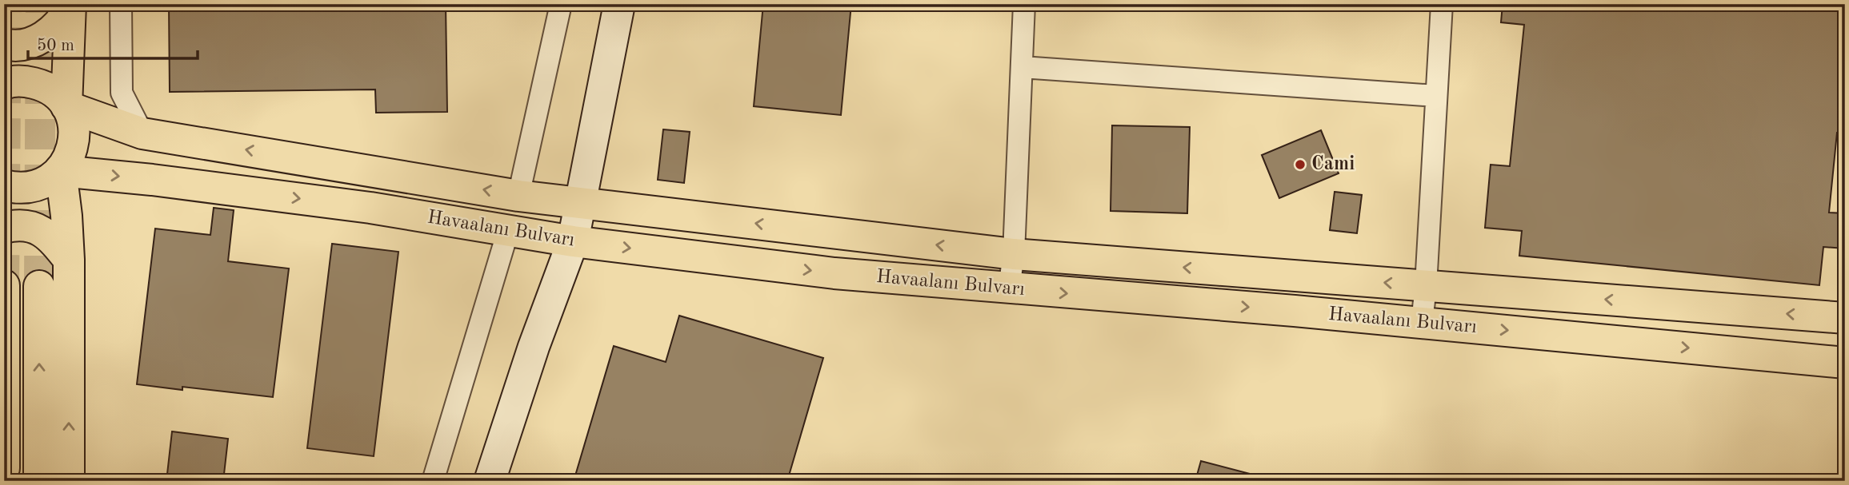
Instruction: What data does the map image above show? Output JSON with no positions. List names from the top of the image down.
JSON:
{
  "streets": {
    "main road": ["Havaalanı Bulvarı"]
  },
  "places": ["Cami"],
  "scale_bar": "50 m"
}
